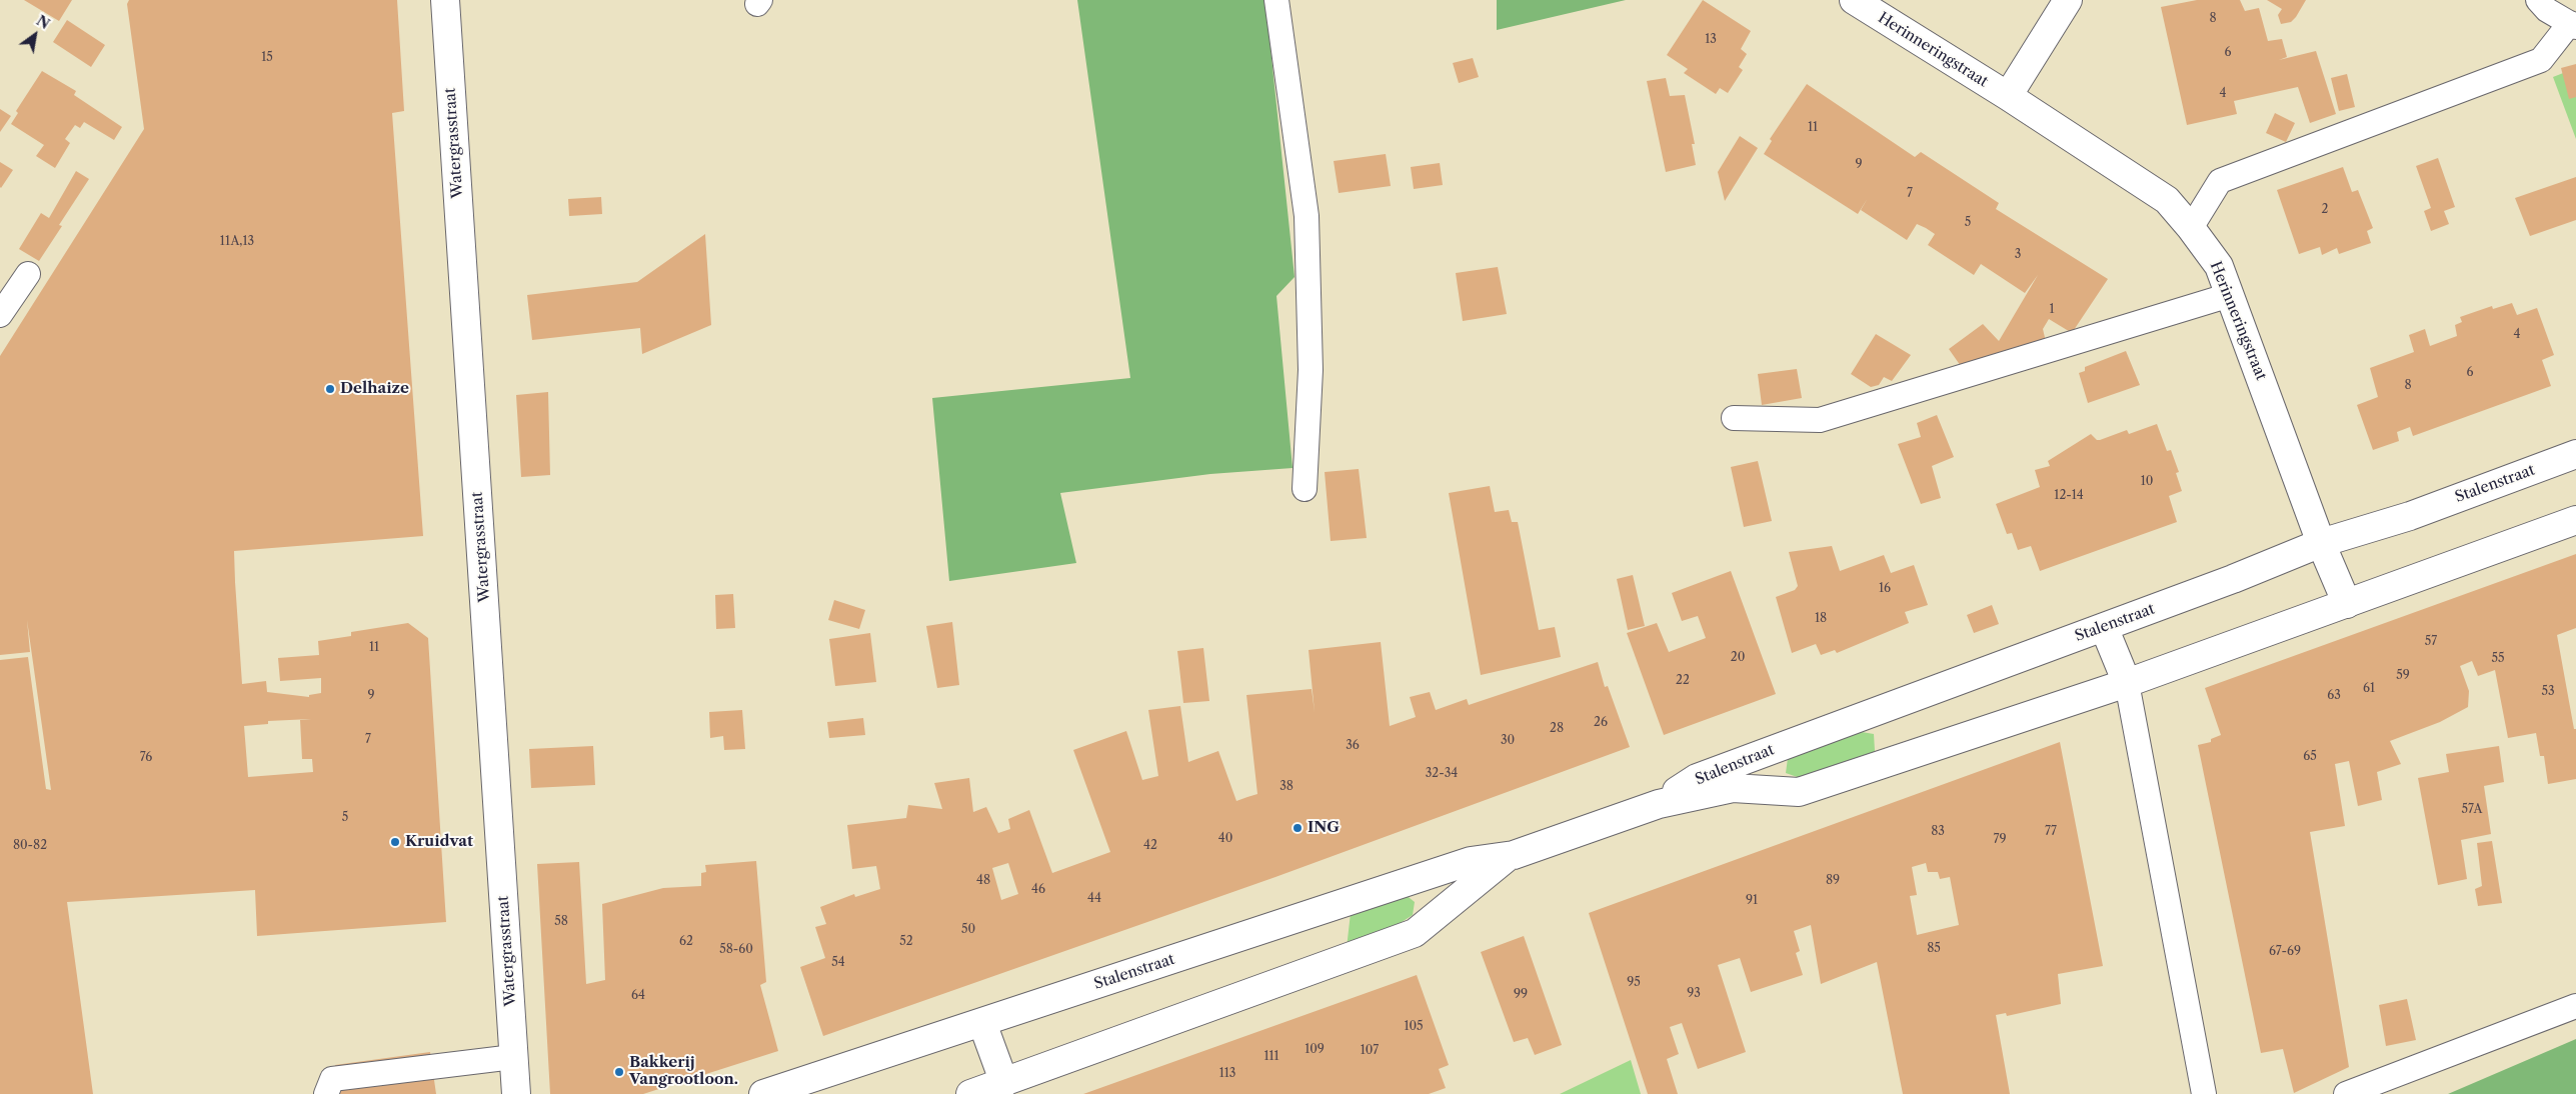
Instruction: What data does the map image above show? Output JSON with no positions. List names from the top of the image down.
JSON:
{
  "streets": {
    "street": ["Herinneringstraat", "Watergrasstraat", "Stalenstraat"]
  },
  "crossings": [
    ["Herinneringstraat", "Stalenstraat"]
  ],
  "places": [
    "Delhaize",
    "ING",
    "Kruidvat",
    "Bakkerij Vangrootloon."
  ],
  "house_numbers": [
    "8",
    "13",
    "6",
    "15",
    "4",
    "11",
    "9",
    "7",
    "2",
    "5",
    "11A,13",
    "3",
    "1",
    "4",
    "6",
    "8",
    "10",
    "12-14",
    "16",
    "18",
    "57",
    "11",
    "20",
    "55",
    "59",
    "22",
    "61",
    "53",
    "9",
    "63",
    "26",
    "28",
    "7",
    "30",
    "36",
    "65",
    "76",
    "32-34",
    "38",
    "57A",
    "5",
    "83",
    "77",
    "40",
    "79",
    "80-82",
    "42",
    "48",
    "89",
    "46",
    "44",
    "91",
    "58",
    "50",
    "62",
    "52",
    "85",
    "58-60",
    "67-69",
    "54",
    "95",
    "93",
    "99",
    "64",
    "105",
    "109",
    "107",
    "111",
    "113"
  ],
  "north": "top right"
}
